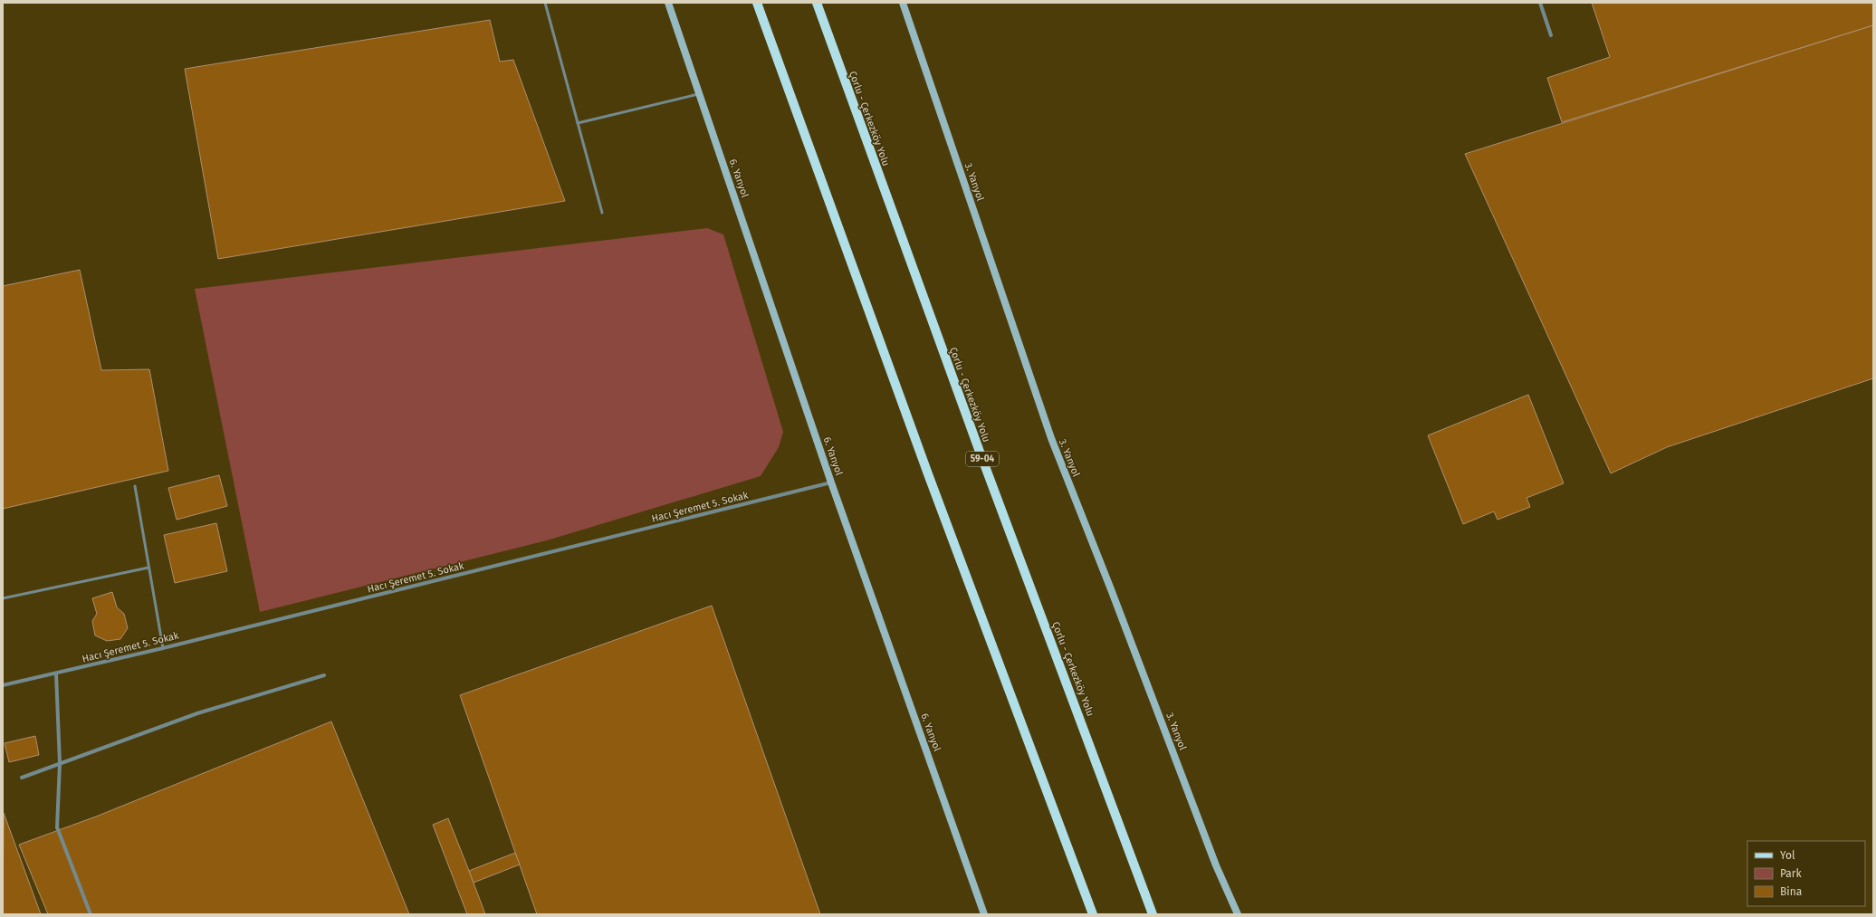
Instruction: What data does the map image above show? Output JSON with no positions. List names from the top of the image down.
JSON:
{
  "streets": {
    "main road": [
      "Çorlu - Çerkezköy Yolu",
      "6. Yanyol",
      "3. Yanyol",
      "59-04"
    ],
    "street": ["Hacı Şeremet 5. Sokak"]
  },
  "crossings": [
    ["6. Yanyol", "Hacı Şeremet 5. Sokak"]
  ],
  "legend": ["Yol", "Park", "Bina"]
}
